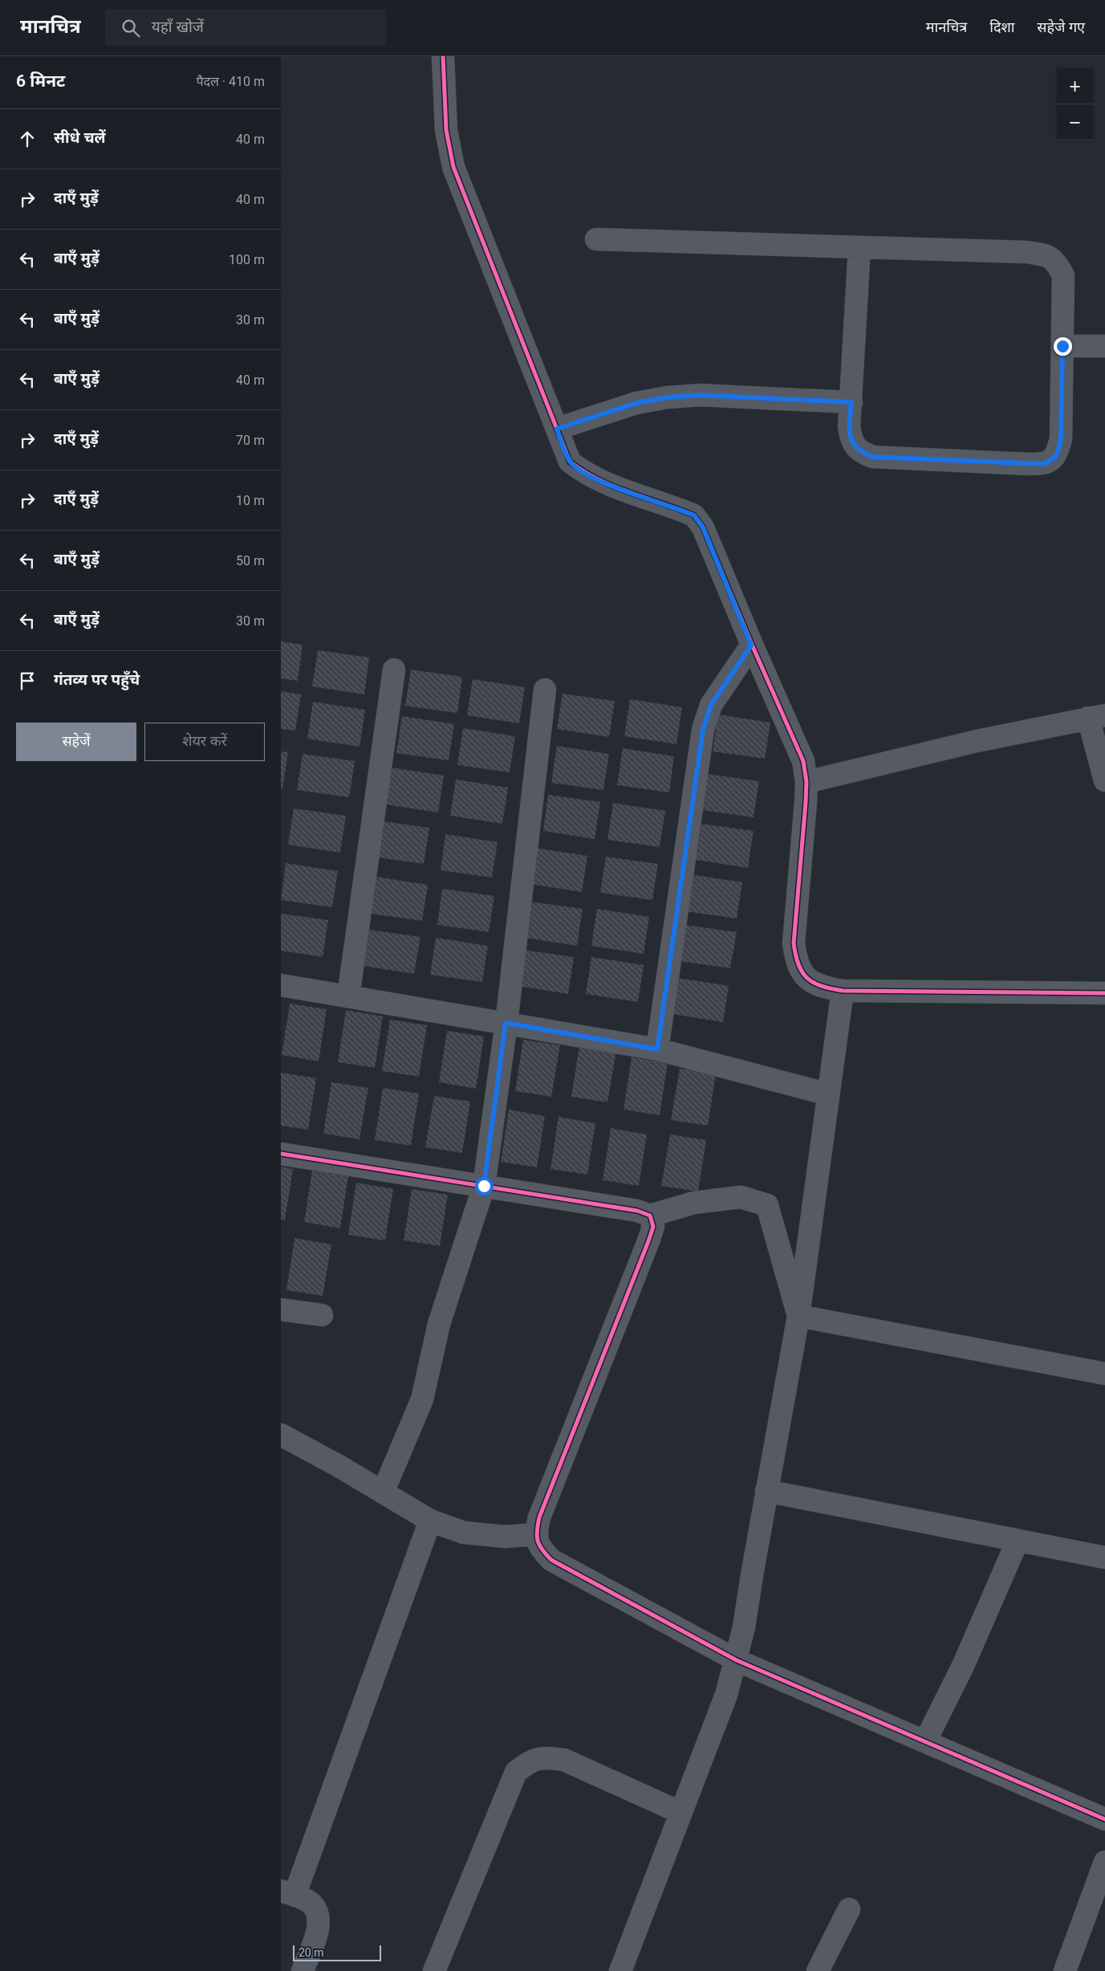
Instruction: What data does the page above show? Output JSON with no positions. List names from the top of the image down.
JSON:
{
  "scale_bar": "20 m",
  "page": {
    "header": "मानचित्र",
    "search": "यहाँ खोजें",
    "nav": ["मानचित्र", "दिशा", "सहेजे गए"],
    "heading": ["6 मिनट", "पैदल · 410 m"],
    "map_buttons": ["+", "−"],
    "list": [
      ["सीधे चलें", "40 m"],
      ["दाएँ मुड़ें", "40 m"],
      ["बाएँ मुड़ें", "100 m"],
      ["बाएँ मुड़ें", "30 m"],
      ["बाएँ मुड़ें", "40 m"],
      ["दाएँ मुड़ें", "70 m"],
      ["दाएँ मुड़ें", "10 m"],
      ["बाएँ मुड़ें", "50 m"],
      ["बाएँ मुड़ें", "30 m"],
      "गंतव्य पर पहुँचे"
    ],
    "buttons": ["सहेजें", "शेयर करें"],
    "scale": "20 m"
  }
}
